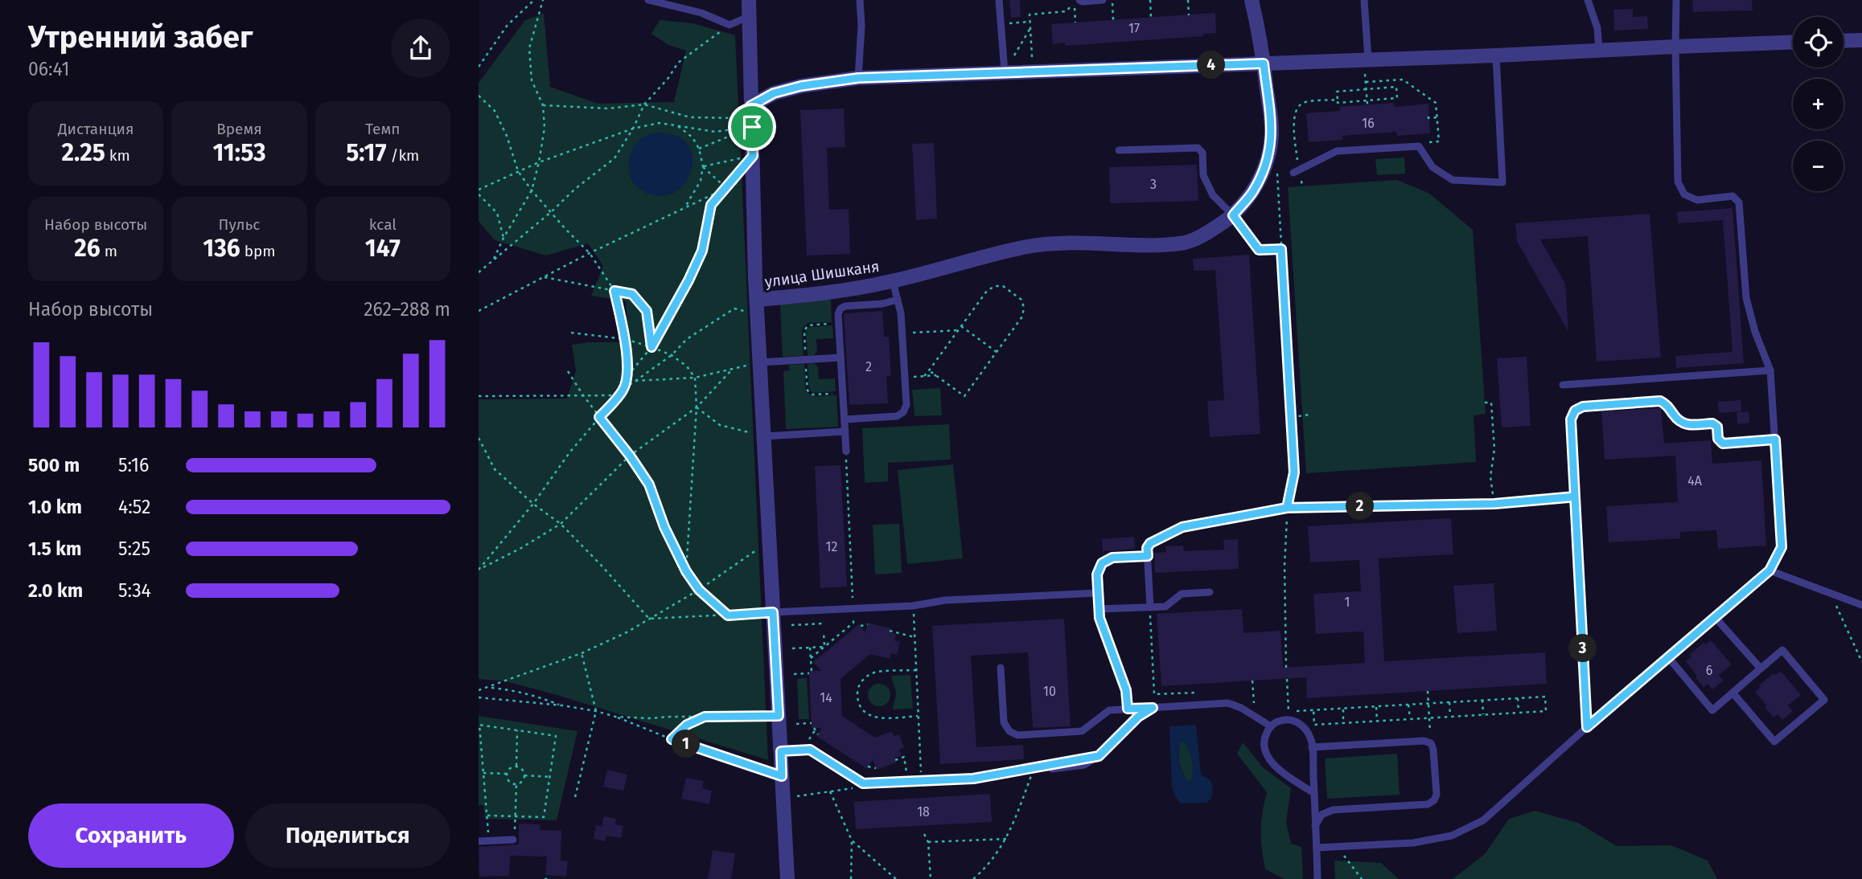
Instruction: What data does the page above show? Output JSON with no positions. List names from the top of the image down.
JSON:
{
  "streets": {
    "street": ["улица Шишканя"]
  },
  "house_numbers": [
    "17",
    "16",
    "3",
    "2",
    "4А",
    "12",
    "1",
    "6",
    "10",
    "14",
    "18"
  ],
  "page": {
    "heading": ["Утренний забег", "06:41"],
    "map_buttons": ["+", "−"],
    "pins": [
      "4",
      "2",
      "3",
      "1"
    ],
    "stats": [
      ["Дистанция", "2.25 km"],
      ["Время", "11:53"],
      ["Темп", "5:17 /km"],
      ["Набор высоты", "26 m"],
      ["Пульс", "136 bpm"],
      ["kcal", "147"]
    ],
    "chart": ["Набор высоты", "262–288 m"],
    "list": [
      {
        "name": "500 m",
        "note": "5:16"
      },
      {
        "name": "1.0 km",
        "note": "4:52"
      },
      {
        "name": "1.5 km",
        "note": "5:25"
      },
      {
        "name": "2.0 km",
        "note": "5:34"
      }
    ],
    "buttons": ["Сохранить", "Поделиться"]
  }
}
